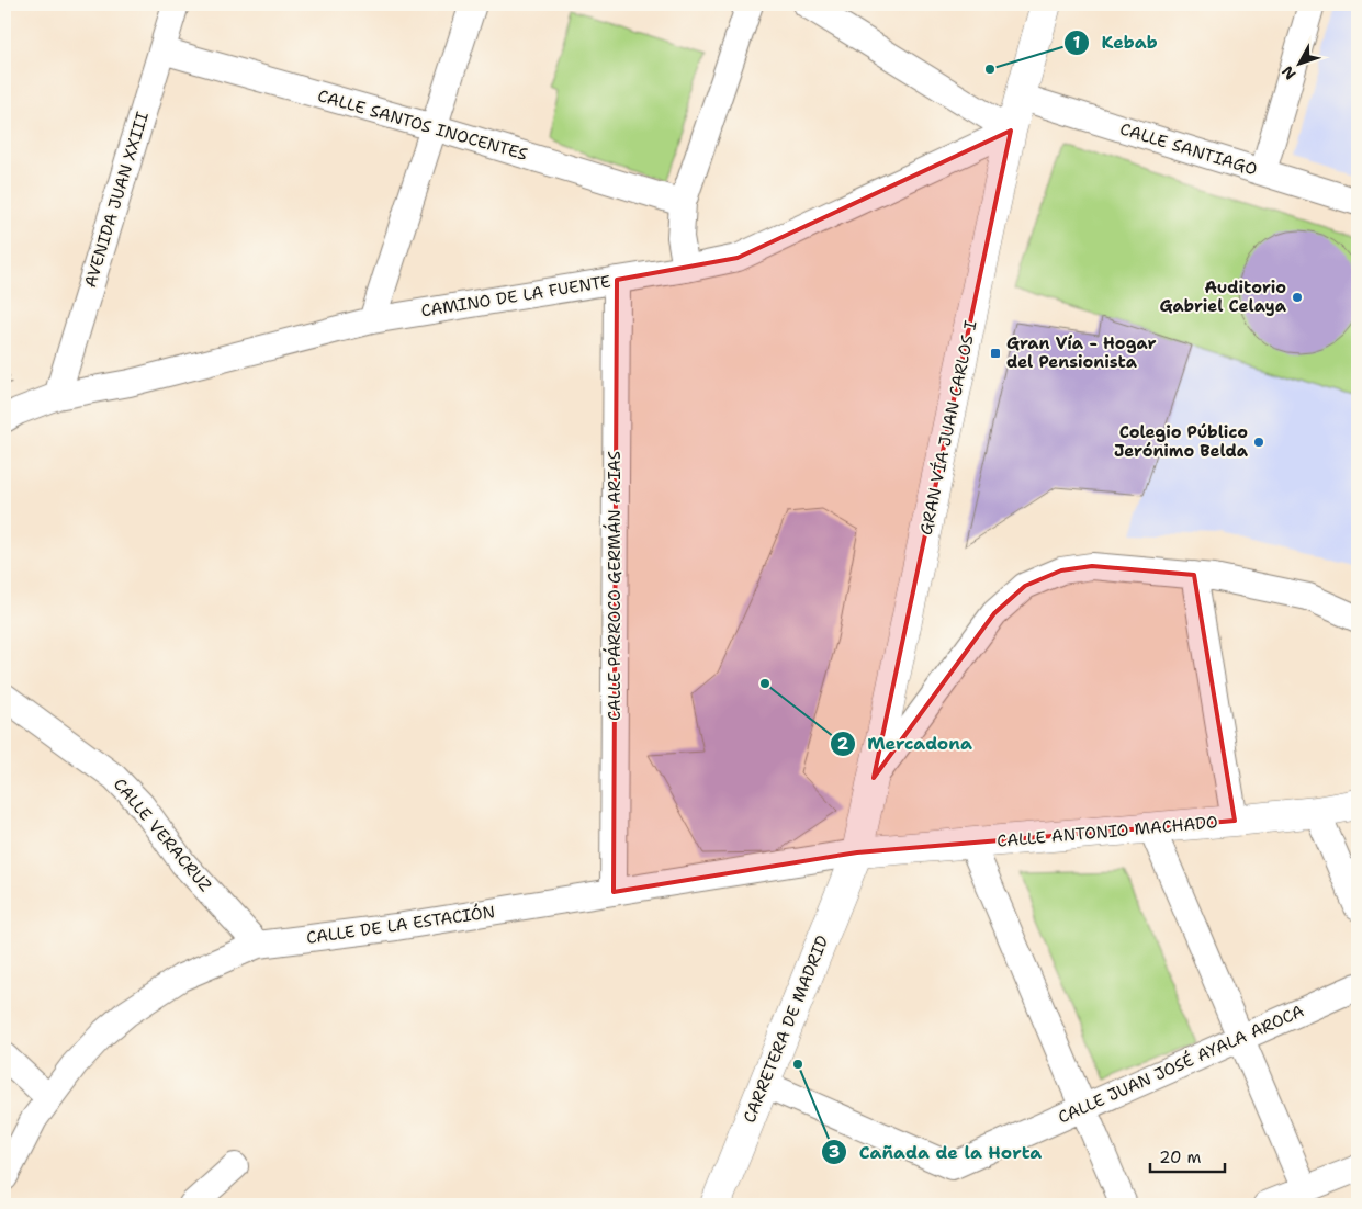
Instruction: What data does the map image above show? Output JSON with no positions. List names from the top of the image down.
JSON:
{
  "streets": {
    "main road": ["GRAN VÍA JUAN CARLOS I", "CALLE ANTONIO MACHADO", "CARRETERA DE MADRID"],
    "street": [
      "CALLE SANTOS INOCENTES",
      "CALLE SANTIAGO",
      "AVENIDA JUAN XXIII",
      "CAMINO DE LA FUENTE",
      "CALLE PÁRROCO GERMÁN ARIAS",
      "CALLE VERACRUZ",
      "CALLE DE LA ESTACIÓN",
      "CALLE JUAN JOSÉ AYALA AROCA"
    ]
  },
  "crossings": [
    ["CALLE SANTOS INOCENTES", "AVENIDA JUAN XXIII"],
    ["CALLE SANTIAGO", "GRAN VÍA JUAN CARLOS I"],
    ["AVENIDA JUAN XXIII", "CAMINO DE LA FUENTE"],
    ["CAMINO DE LA FUENTE", "GRAN VÍA JUAN CARLOS I"],
    ["CAMINO DE LA FUENTE", "CALLE PÁRROCO GERMÁN ARIAS"],
    ["GRAN VÍA JUAN CARLOS I", "CALLE ANTONIO MACHADO"],
    ["GRAN VÍA JUAN CARLOS I", "CALLE DE LA ESTACIÓN"],
    ["GRAN VÍA JUAN CARLOS I", "CARRETERA DE MADRID"],
    ["CALLE PÁRROCO GERMÁN ARIAS", "CALLE DE LA ESTACIÓN"],
    ["CALLE ANTONIO MACHADO", "CALLE DE LA ESTACIÓN"],
    ["CALLE ANTONIO MACHADO", "CARRETERA DE MADRID"],
    ["CALLE VERACRUZ", "CALLE DE LA ESTACIÓN"],
    ["CALLE DE LA ESTACIÓN", "CARRETERA DE MADRID"],
    ["CARRETERA DE MADRID", "CALLE JUAN JOSÉ AYALA AROCA"]
  ],
  "places": {
    "other": [
      "Kebab",
      "Auditorio Gabriel Celaya",
      "Colegio Público Jerónimo Belda",
      "Mercadona",
      "Cañada de la Horta"
    ],
    "transit": ["Gran Vía - Hogar del Pensionista"]
  },
  "scale_bar": "20 m",
  "north": "bottom left"
}
